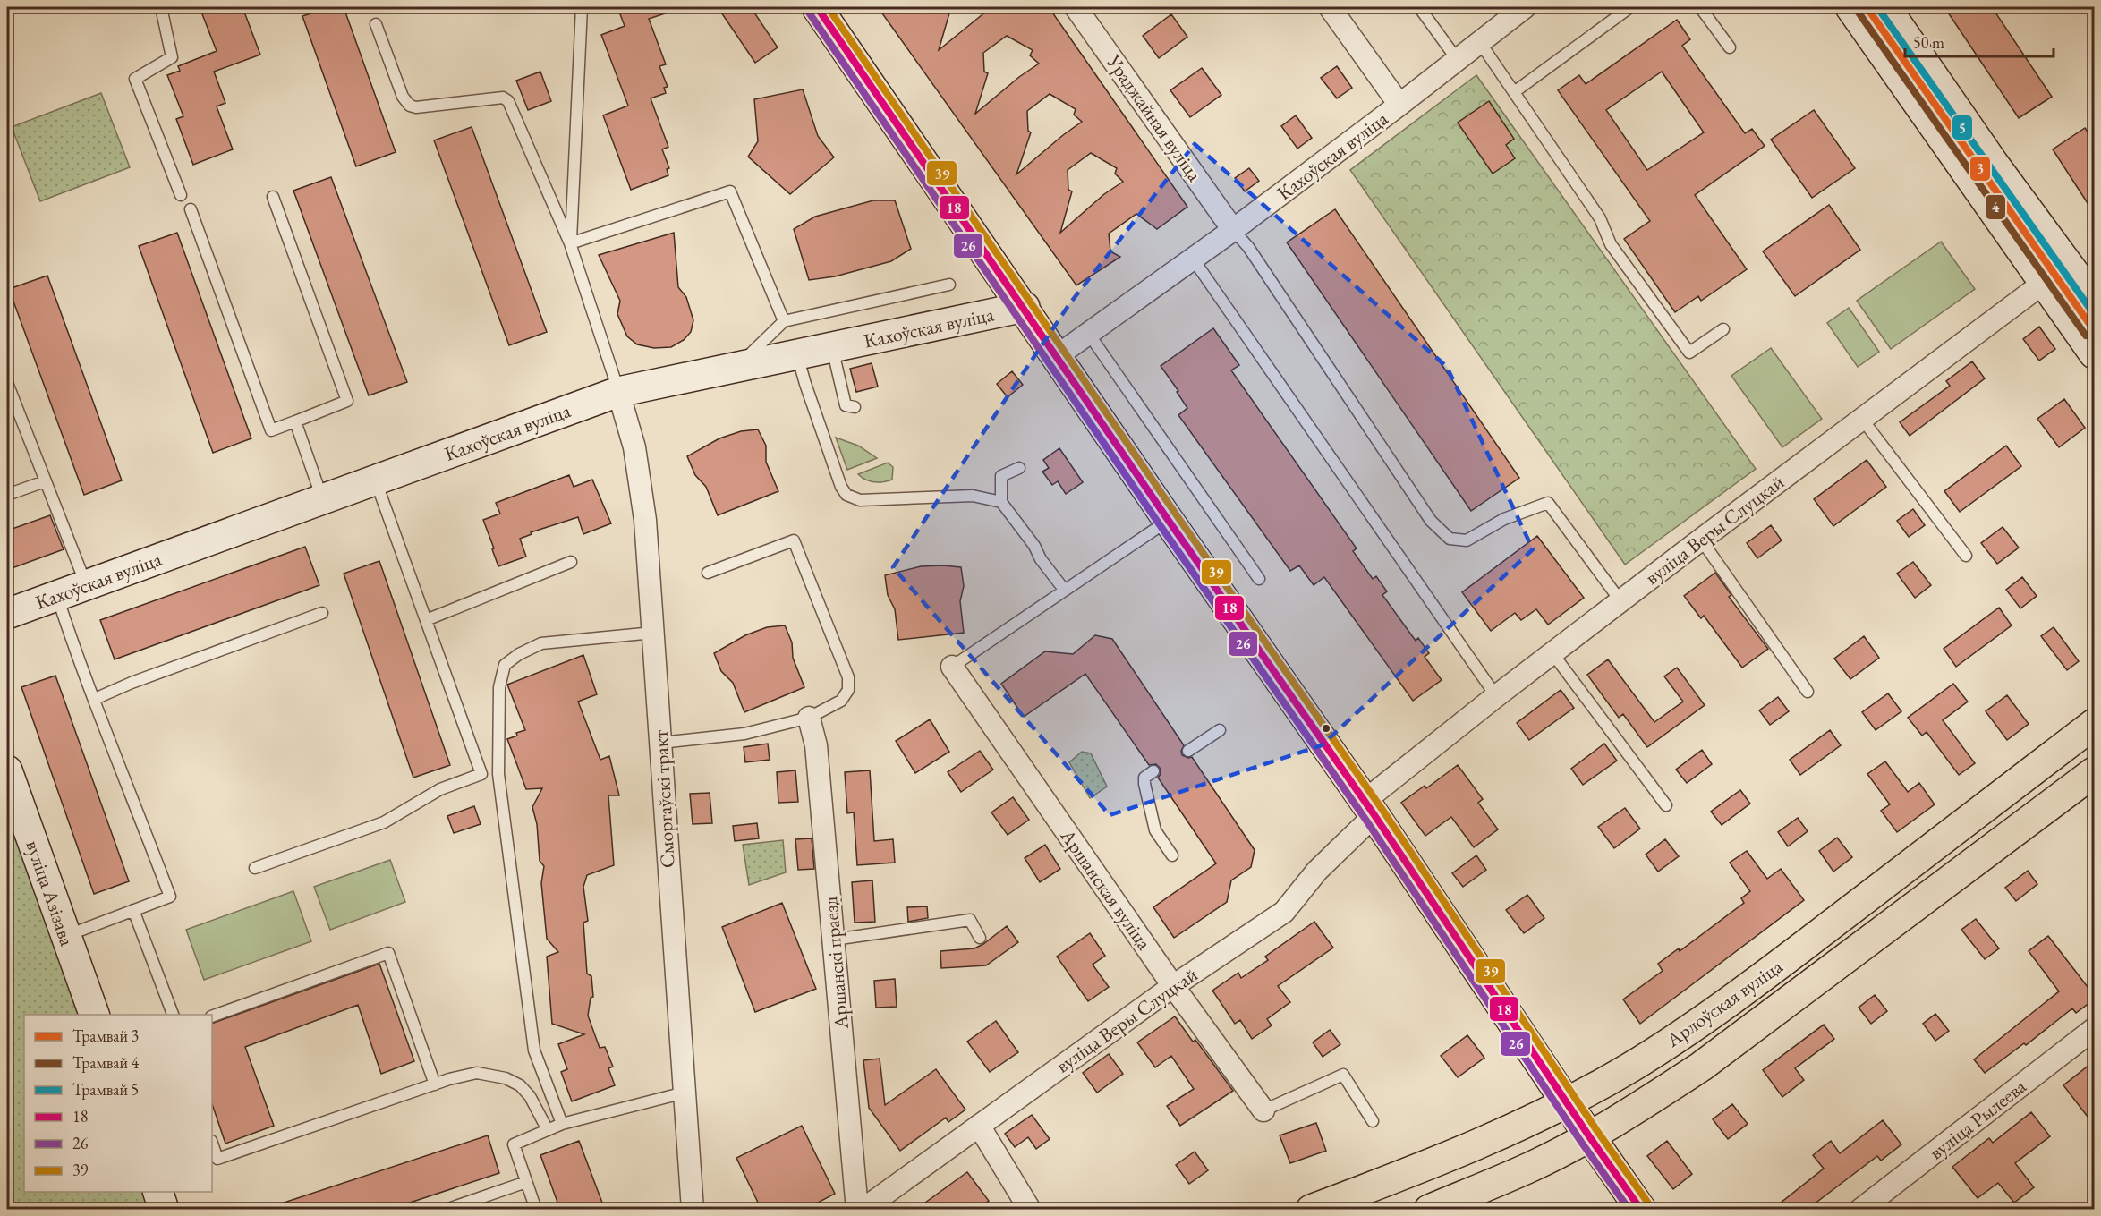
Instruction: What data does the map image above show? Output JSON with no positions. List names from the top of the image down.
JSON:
{
  "streets": {
    "main road": ["Арлоўская вуліца"],
    "street": [
      "Ураджайная вуліца",
      "Кахоўская вуліца",
      "вуліца Веры Слуцкай",
      "Сморгаўскі тракт",
      "Аршанская вуліца",
      "вуліца Азізава",
      "Аршанскі праезд",
      "вуліца Рылеева"
    ]
  },
  "crossings": [
    ["Ураджайная вуліца", "Кахоўская вуліца"],
    ["Кахоўская вуліца", "Сморгаўскі тракт"],
    ["вуліца Веры Слуцкай", "Аршанская вуліца"]
  ],
  "lines": [
    "tram line 3",
    "tram line 5",
    "transit line 18",
    "transit line 39",
    "tram line 4",
    "transit line 26"
  ],
  "legend": [
    "Трамвай 3",
    "Трамвай 4",
    "Трамвай 5",
    "18",
    "26",
    "39"
  ],
  "scale_bar": "50 m"
}
